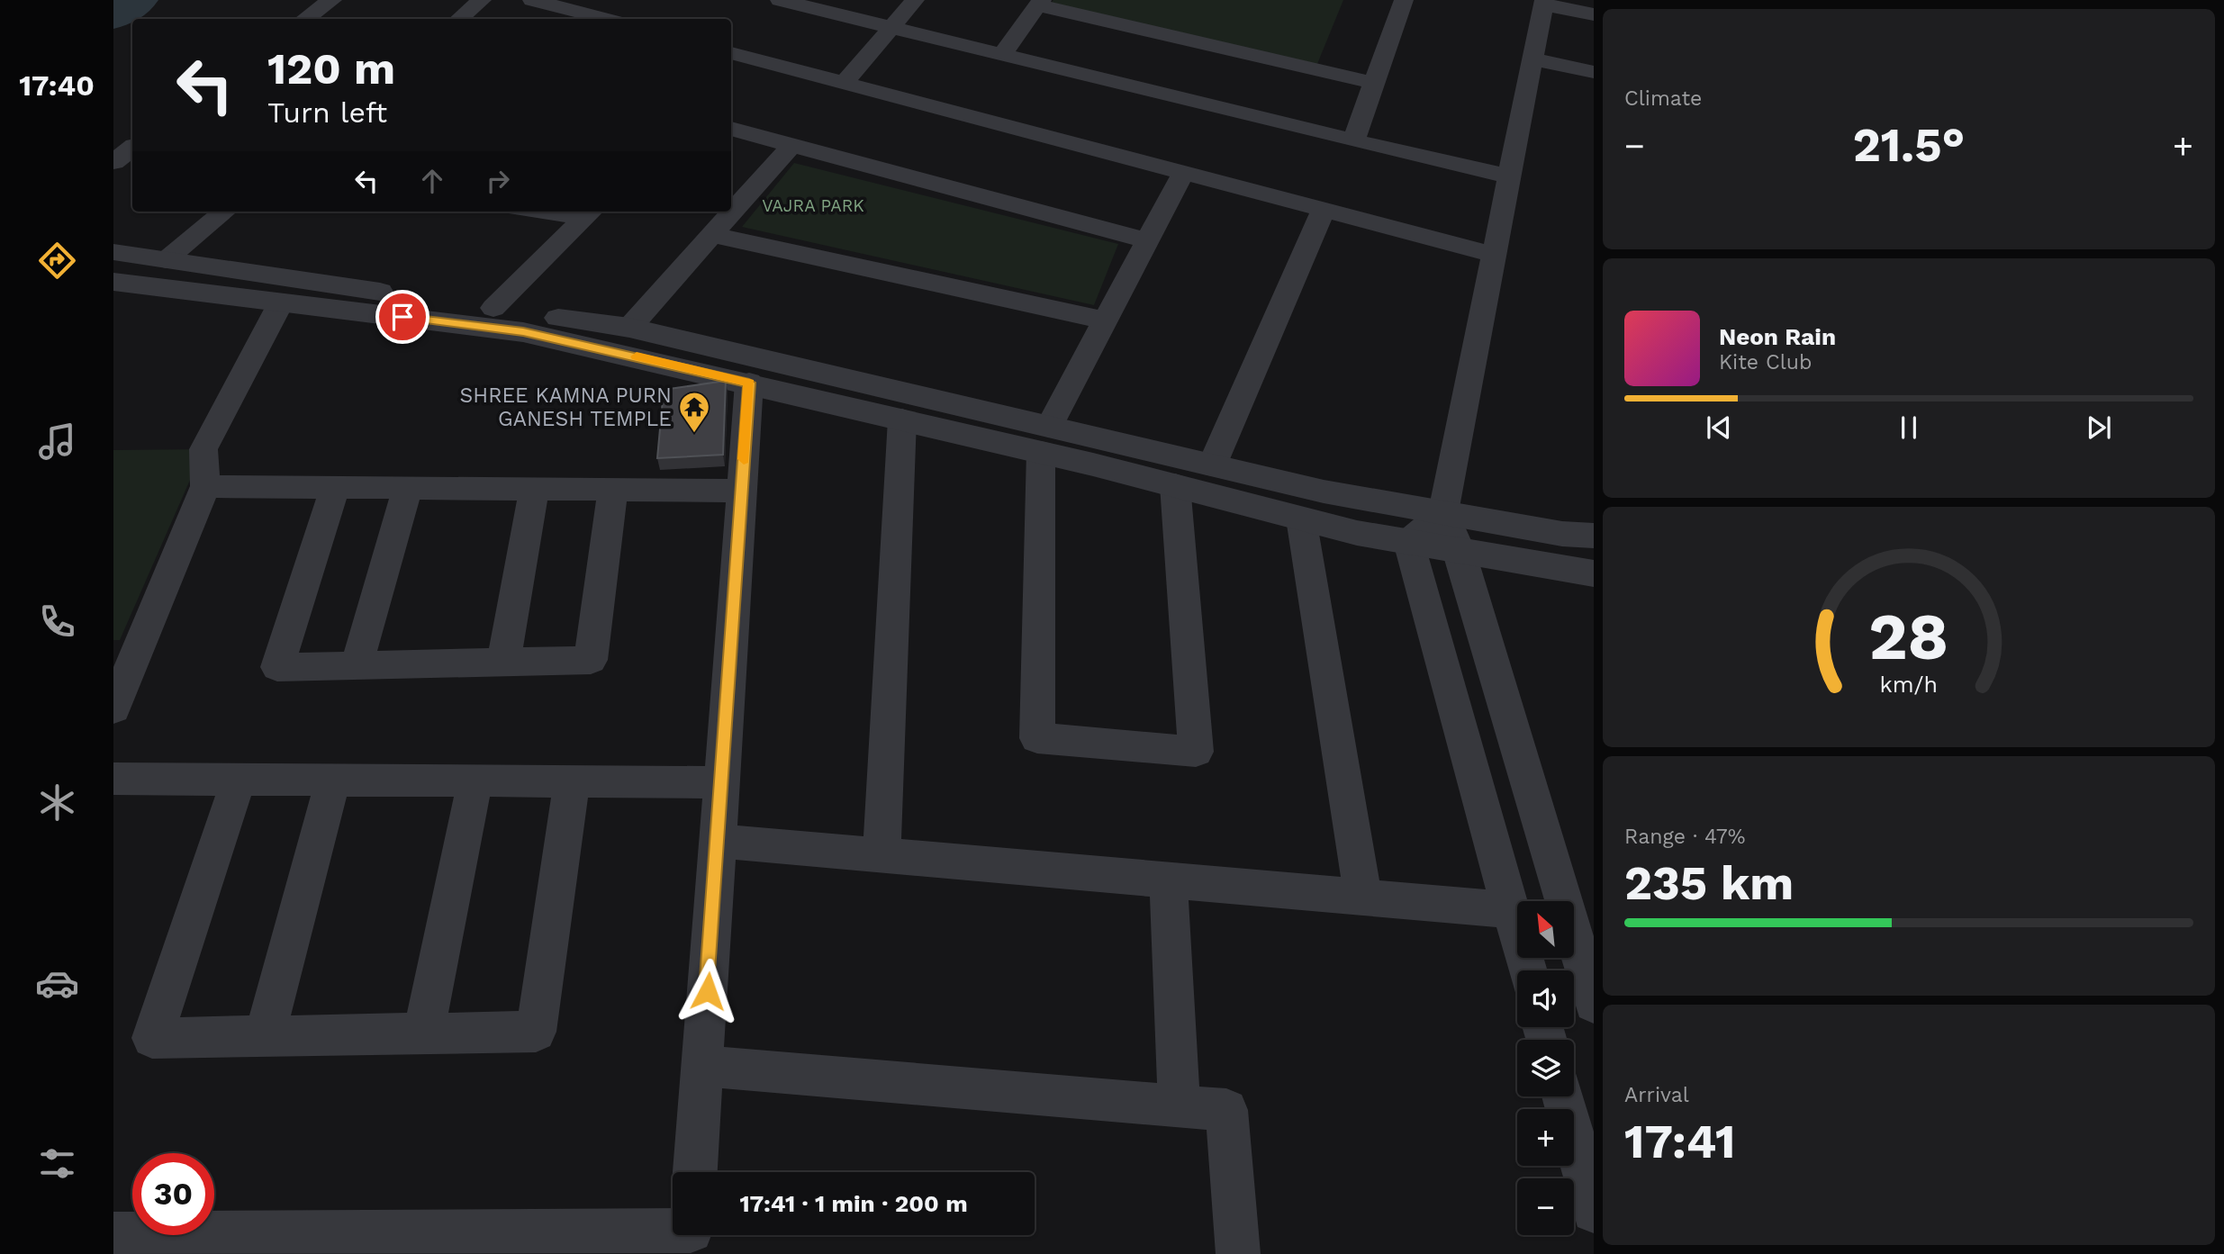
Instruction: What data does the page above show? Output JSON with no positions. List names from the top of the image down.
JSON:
{
  "parks": ["VAJRA PARK"],
  "places": {
    "temple": ["SHREE KAMNA PURN GANESH TEMPLE"]
  },
  "north": "top left",
  "page": {
    "tabs": "17:40",
    "tile": [
      "Climate",
      ["Range · 47%", "235 km"],
      ["Arrival", "17:41"]
    ],
    "turn": ["120 m", "Turn left"],
    "heat": ["−", "21.5°", "+"],
    "song": ["Neon Rain", "Kite Club"],
    "map_buttons": ["+", "−"],
    "limit": "30",
    "trip": "17:41 · 1 min · 200 m",
    "gauge": ["28", "km/h"]
  }
}
